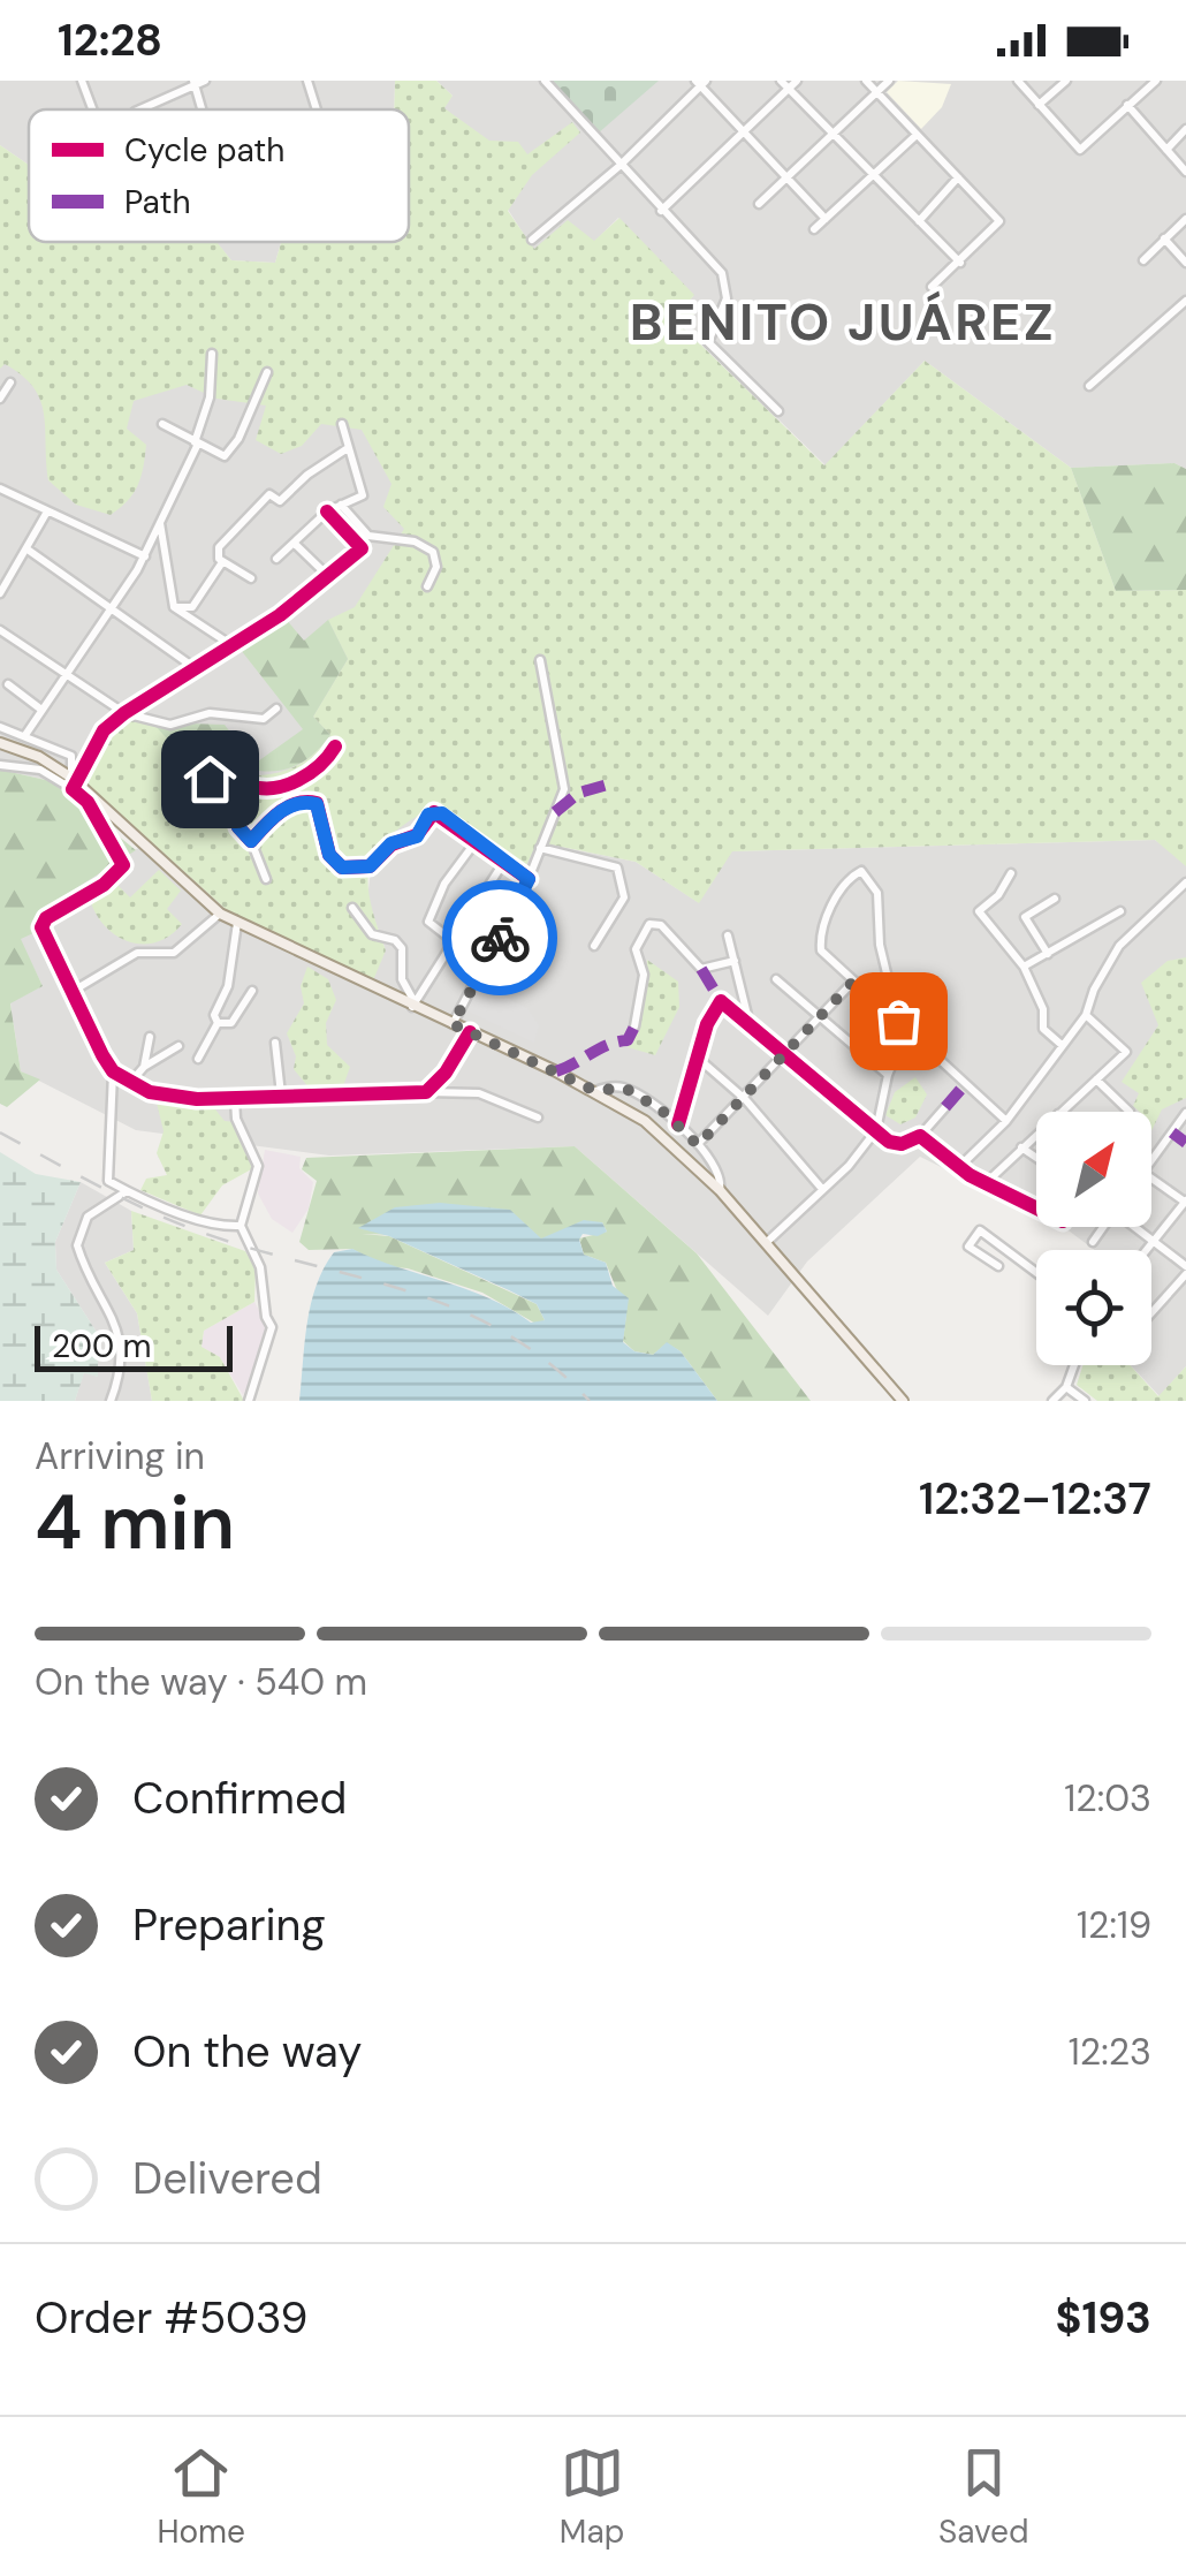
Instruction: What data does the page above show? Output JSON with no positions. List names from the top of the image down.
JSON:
{
  "districts": ["BENITO JUÁREZ"],
  "legend": ["Cycle path", "Path"],
  "scale_bar": "200 m",
  "north": "top right",
  "page": {
    "status": "12:28",
    "scale": "200 m",
    "heading": ["4 min", "Arriving in", "12:32–12:37"],
    "panel": ["Order #5039", "$193"],
    "bar": "On the way · 540 m",
    "list": [
      ["Confirmed", "12:03"],
      ["Preparing", "12:19"],
      ["On the way", "12:23"],
      "Delivered"
    ],
    "tabs": ["Home", "Map", "Saved"]
  }
}
